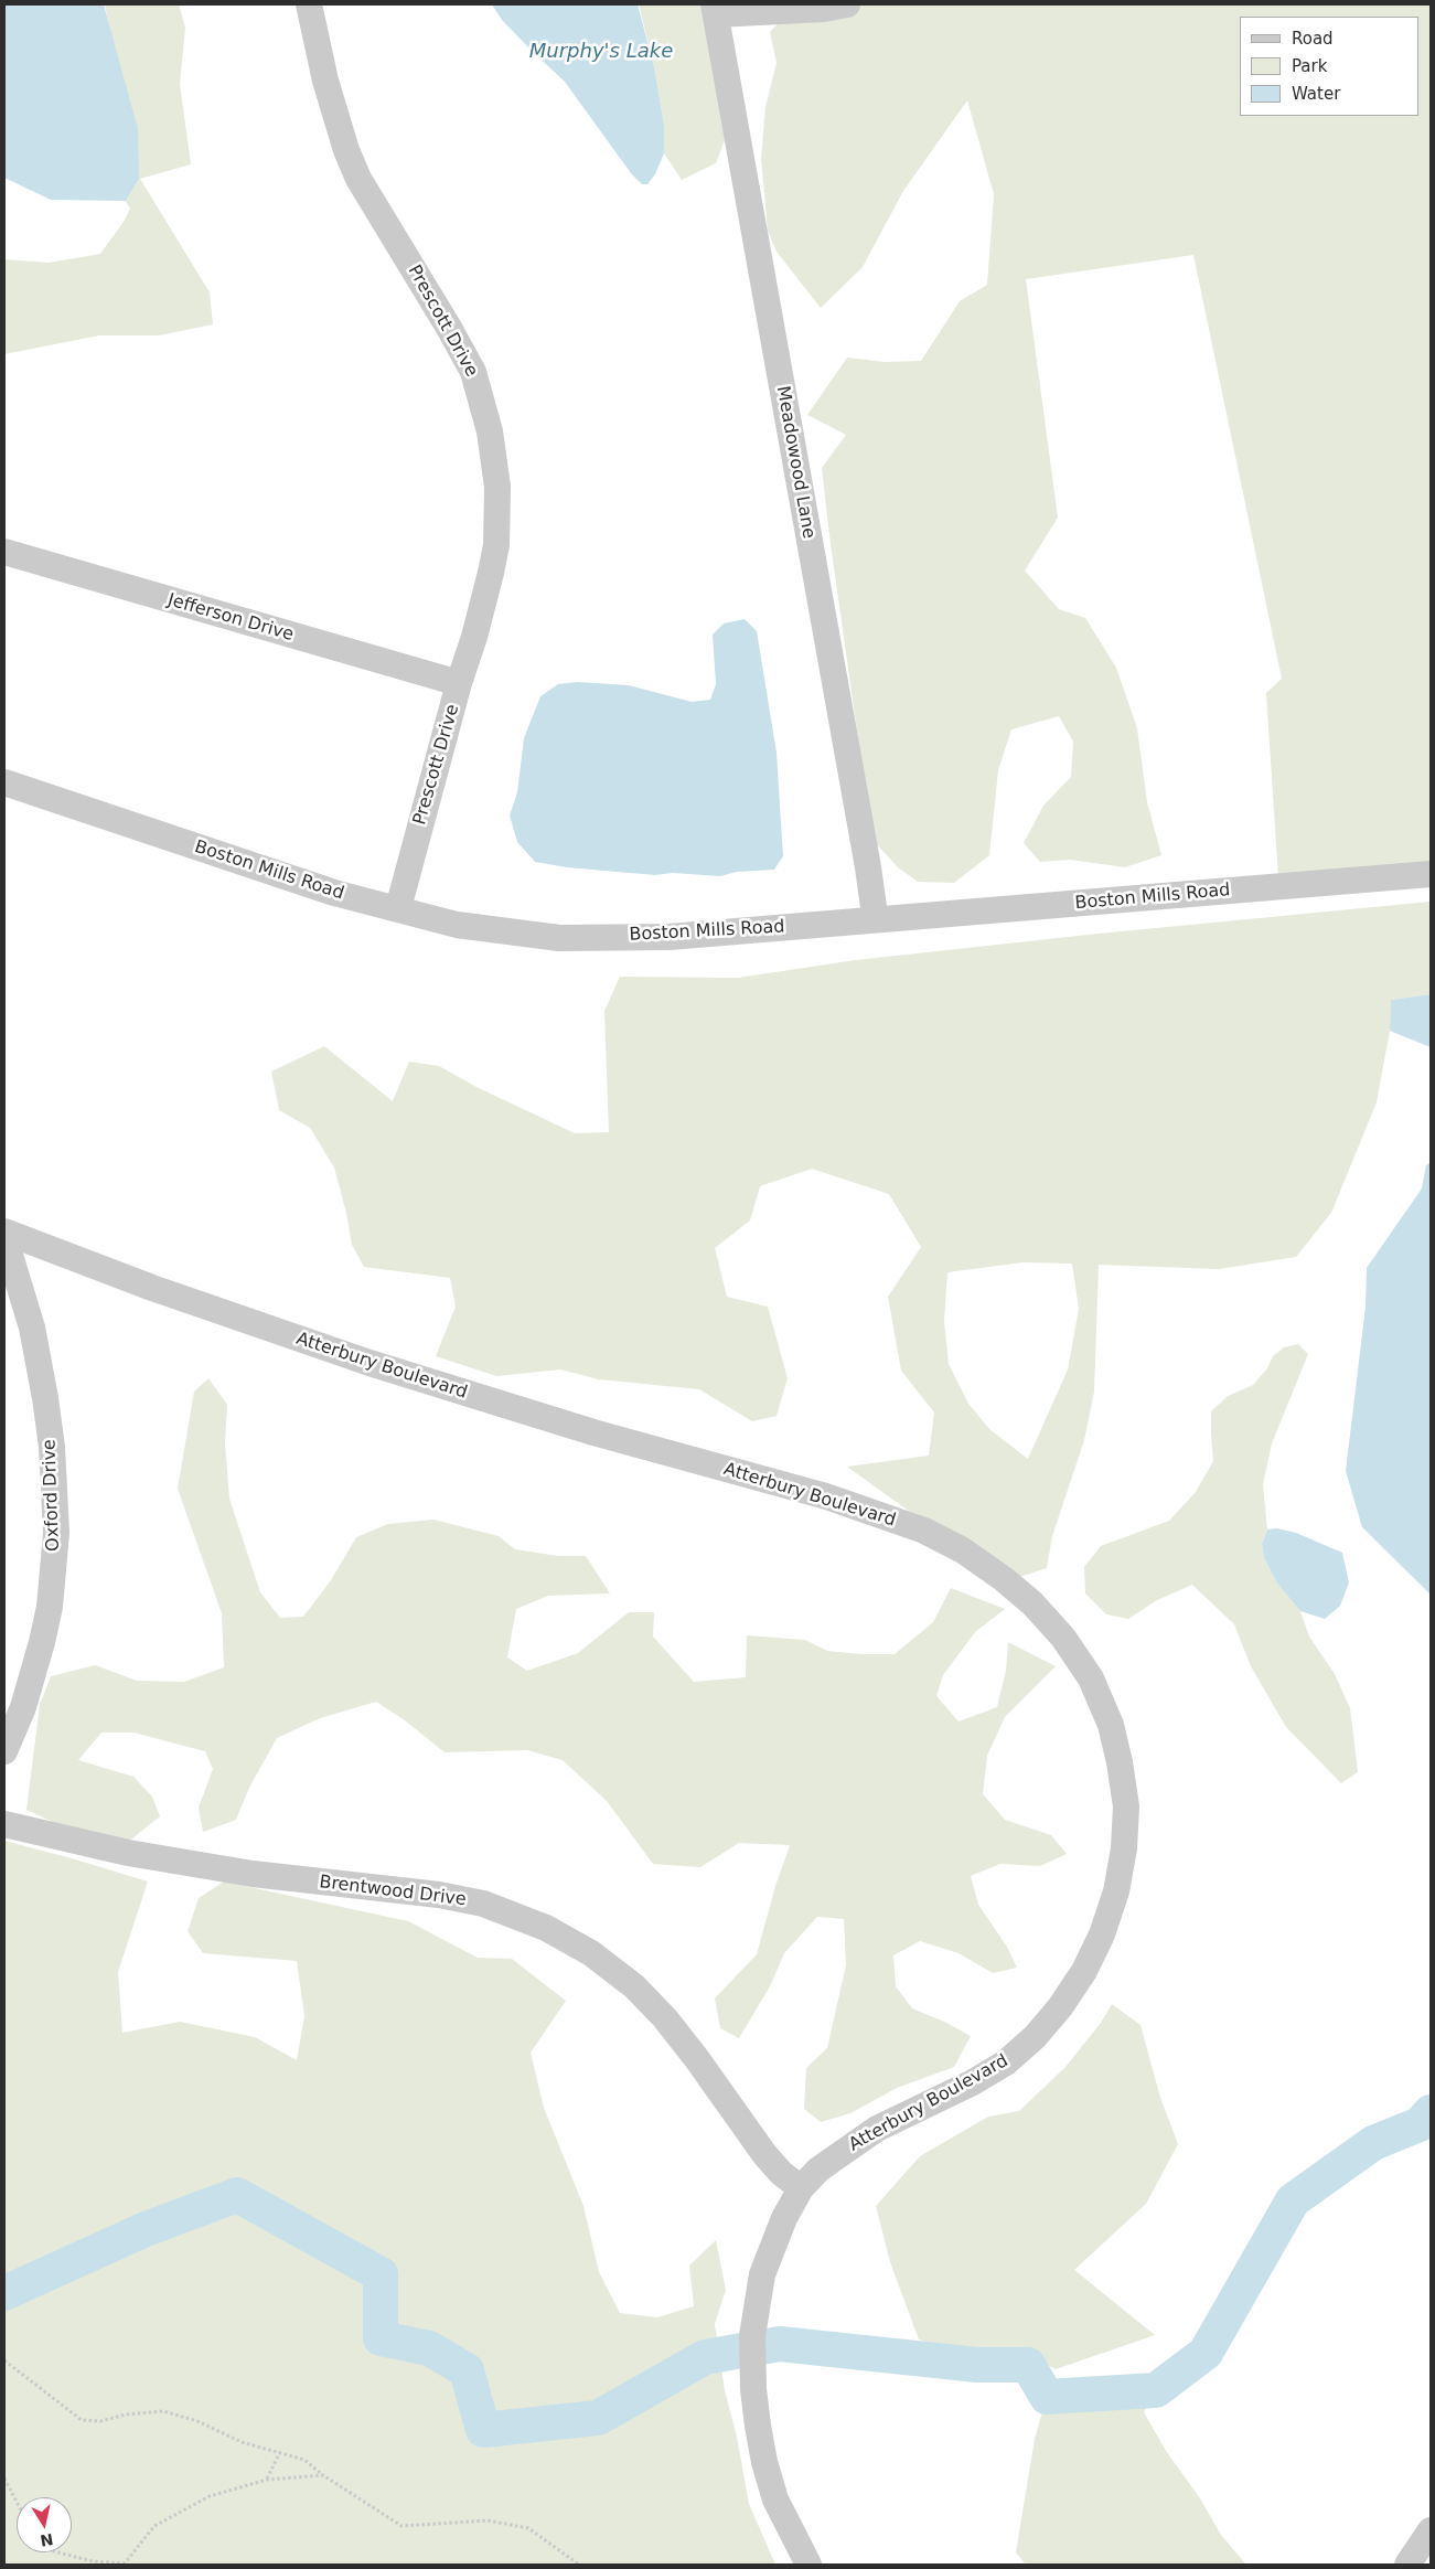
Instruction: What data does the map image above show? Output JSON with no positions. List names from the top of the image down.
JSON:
{
  "streets": {
    "street": [
      "Prescott Drive",
      "Meadowood Lane",
      "Jefferson Drive",
      "Boston Mills Road",
      "Atterbury Boulevard",
      "Oxford Drive",
      "Brentwood Drive"
    ]
  },
  "crossings": [
    ["Prescott Drive", "Jefferson Drive"],
    ["Prescott Drive", "Boston Mills Road"],
    ["Meadowood Lane", "Boston Mills Road"],
    ["Atterbury Boulevard", "Brentwood Drive"]
  ],
  "water": ["Murphy's Lake"],
  "legend": ["Road", "Park", "Water"],
  "north": "bottom"
}
